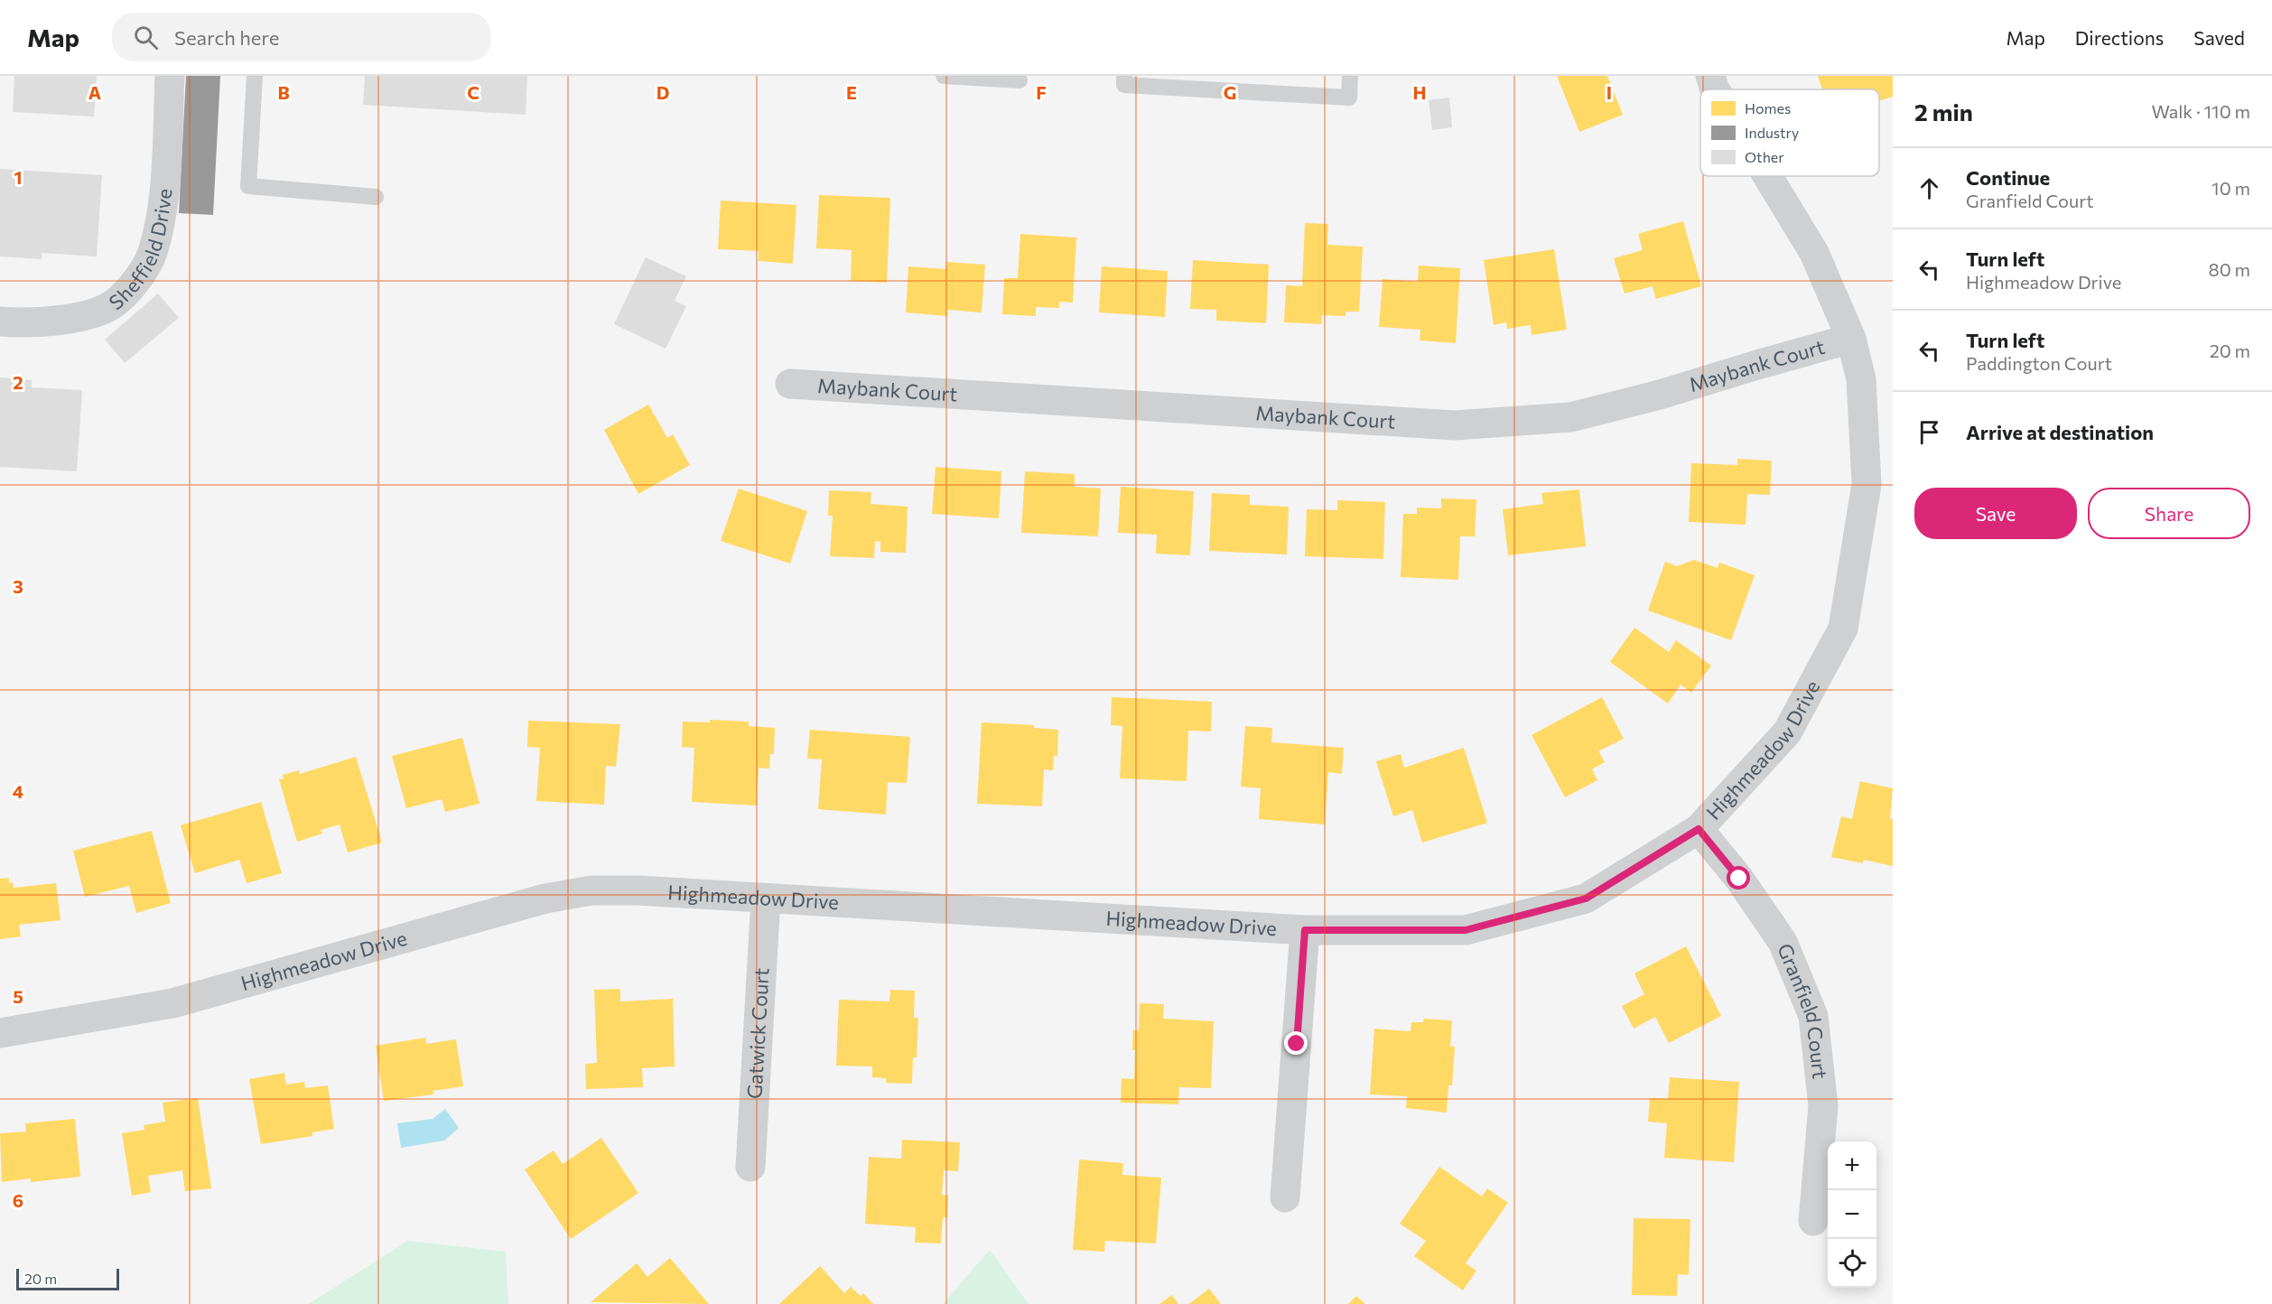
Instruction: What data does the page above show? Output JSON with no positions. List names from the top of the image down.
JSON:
{
  "streets": {
    "street": [
      "Sheffield Drive",
      "Maybank Court",
      "Highmeadow Drive",
      "Granfield Court",
      "Gatwick Court"
    ]
  },
  "crossings": [
    ["Maybank Court", "Highmeadow Drive"],
    ["Highmeadow Drive", "Granfield Court"],
    ["Highmeadow Drive", "Gatwick Court"]
  ],
  "legend": ["Homes", "Industry", "Other"],
  "scale_bar": "20 m",
  "page": {
    "header": "Map",
    "search": "Search here",
    "nav": ["Map", "Directions", "Saved"],
    "heading": ["2 min", "Walk · 110 m"],
    "list": [
      ["Continue", "Granfield Court", "10 m"],
      ["Turn left", "Highmeadow Drive", "80 m"],
      ["Turn left", "Paddington Court", "20 m"],
      "Arrive at destination"
    ],
    "buttons": ["Save", "Share"],
    "map_buttons": ["+", "−"],
    "scale": "20 m"
  },
  "grid": {
    "columns": [
      "A",
      "B",
      "C",
      "D",
      "E",
      "F",
      "G",
      "H",
      "I"
    ],
    "rows": [
      "1",
      "2",
      "3",
      "4",
      "5",
      "6"
    ]
  }
}
